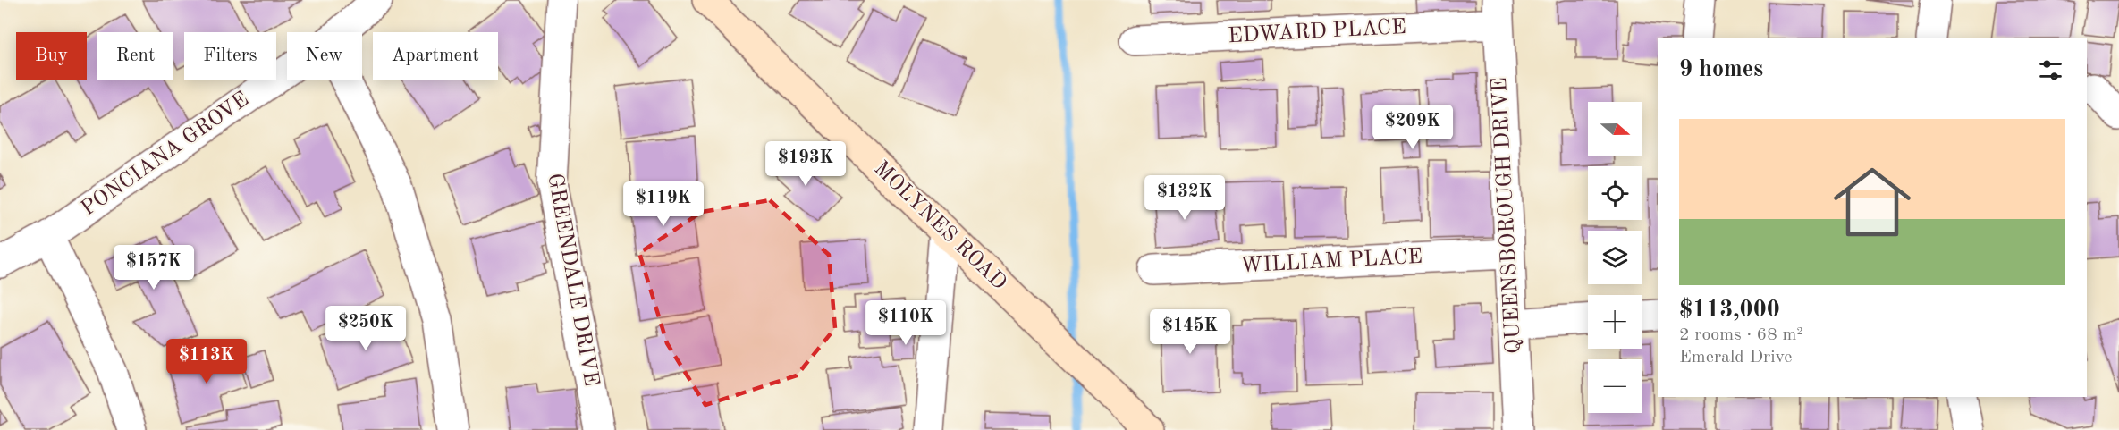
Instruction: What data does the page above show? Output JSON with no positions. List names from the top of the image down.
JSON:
{
  "streets": {
    "main road": ["MOLYNES ROAD"],
    "street": [
      "EDWARD PLACE",
      "PONCIANA GROVE",
      "QUEENSBOROUGH DRIVE",
      "WILLIAM PLACE",
      "GREENDALE DRIVE"
    ]
  },
  "crossings": [
    ["EDWARD PLACE", "QUEENSBOROUGH DRIVE"],
    ["QUEENSBOROUGH DRIVE", "WILLIAM PLACE"]
  ],
  "north": "right",
  "page": {
    "chip": [
      "Buy",
      "Rent",
      "Filters",
      "New",
      "Apartment"
    ],
    "heading": "9 homes",
    "map_buttons": ["+", "−"],
    "list": [
      {
        "name": "$113,000",
        "note": "2 rooms · 68 m² · Emerald Drive"
      }
    ],
    "price": [
      "$209K",
      "$193K",
      "$132K",
      "$119K",
      "$157K",
      "$110K",
      "$250K",
      "$145K",
      "$113K"
    ]
  }
}
